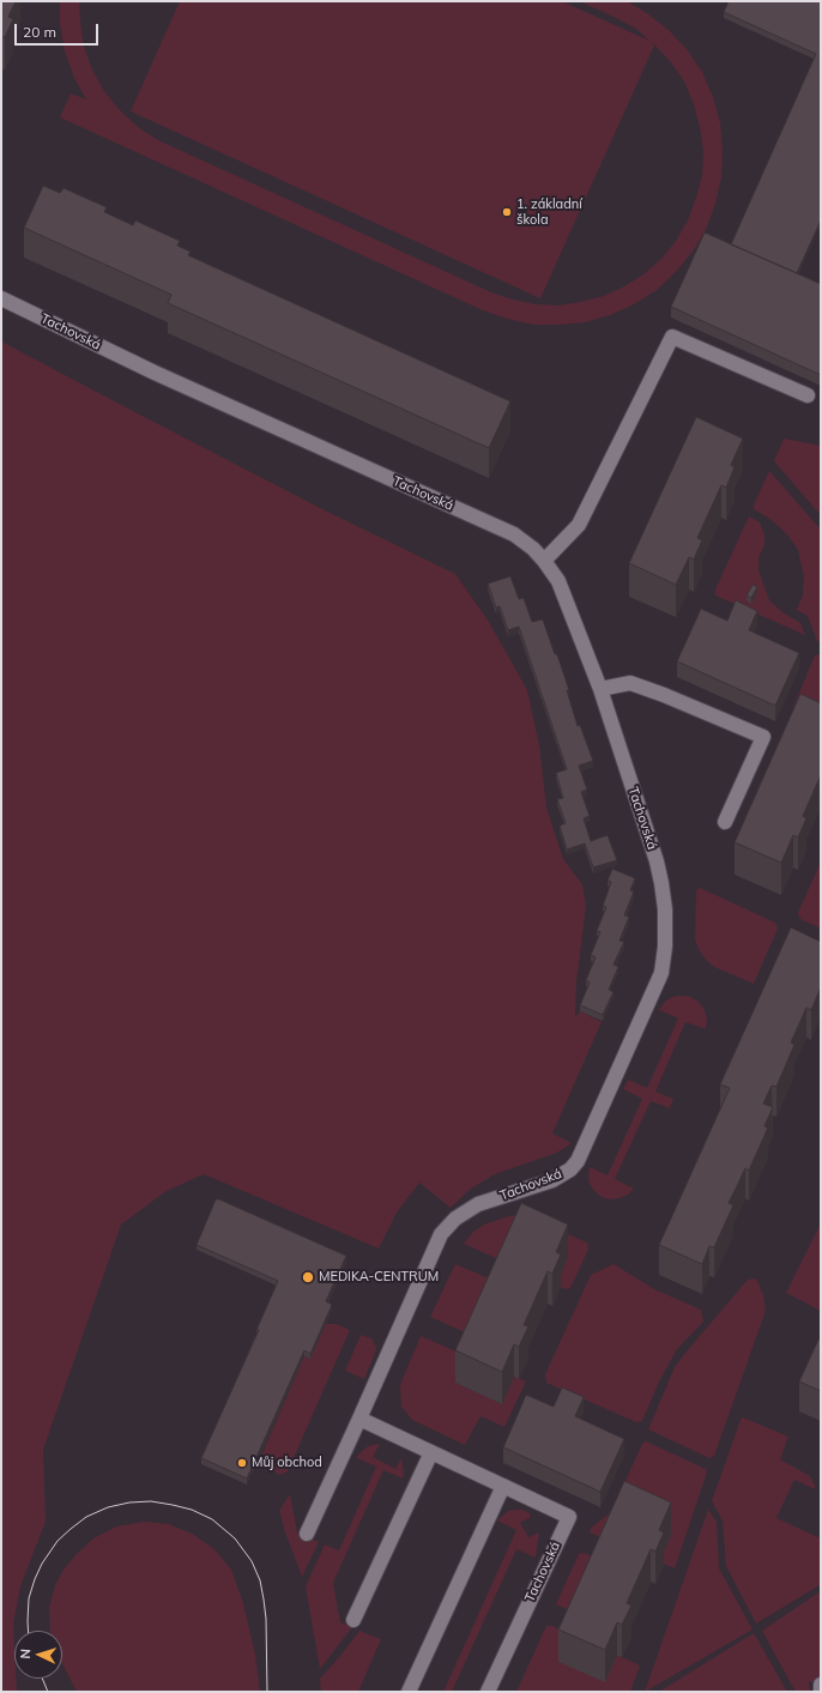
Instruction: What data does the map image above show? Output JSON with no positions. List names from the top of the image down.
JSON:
{
  "streets": {
    "street": ["Tachovská"]
  },
  "places": ["1. základní škola", "MEDIKA-CENTRUM", "Můj obchod"],
  "scale_bar": "20 m",
  "north": "left"
}
